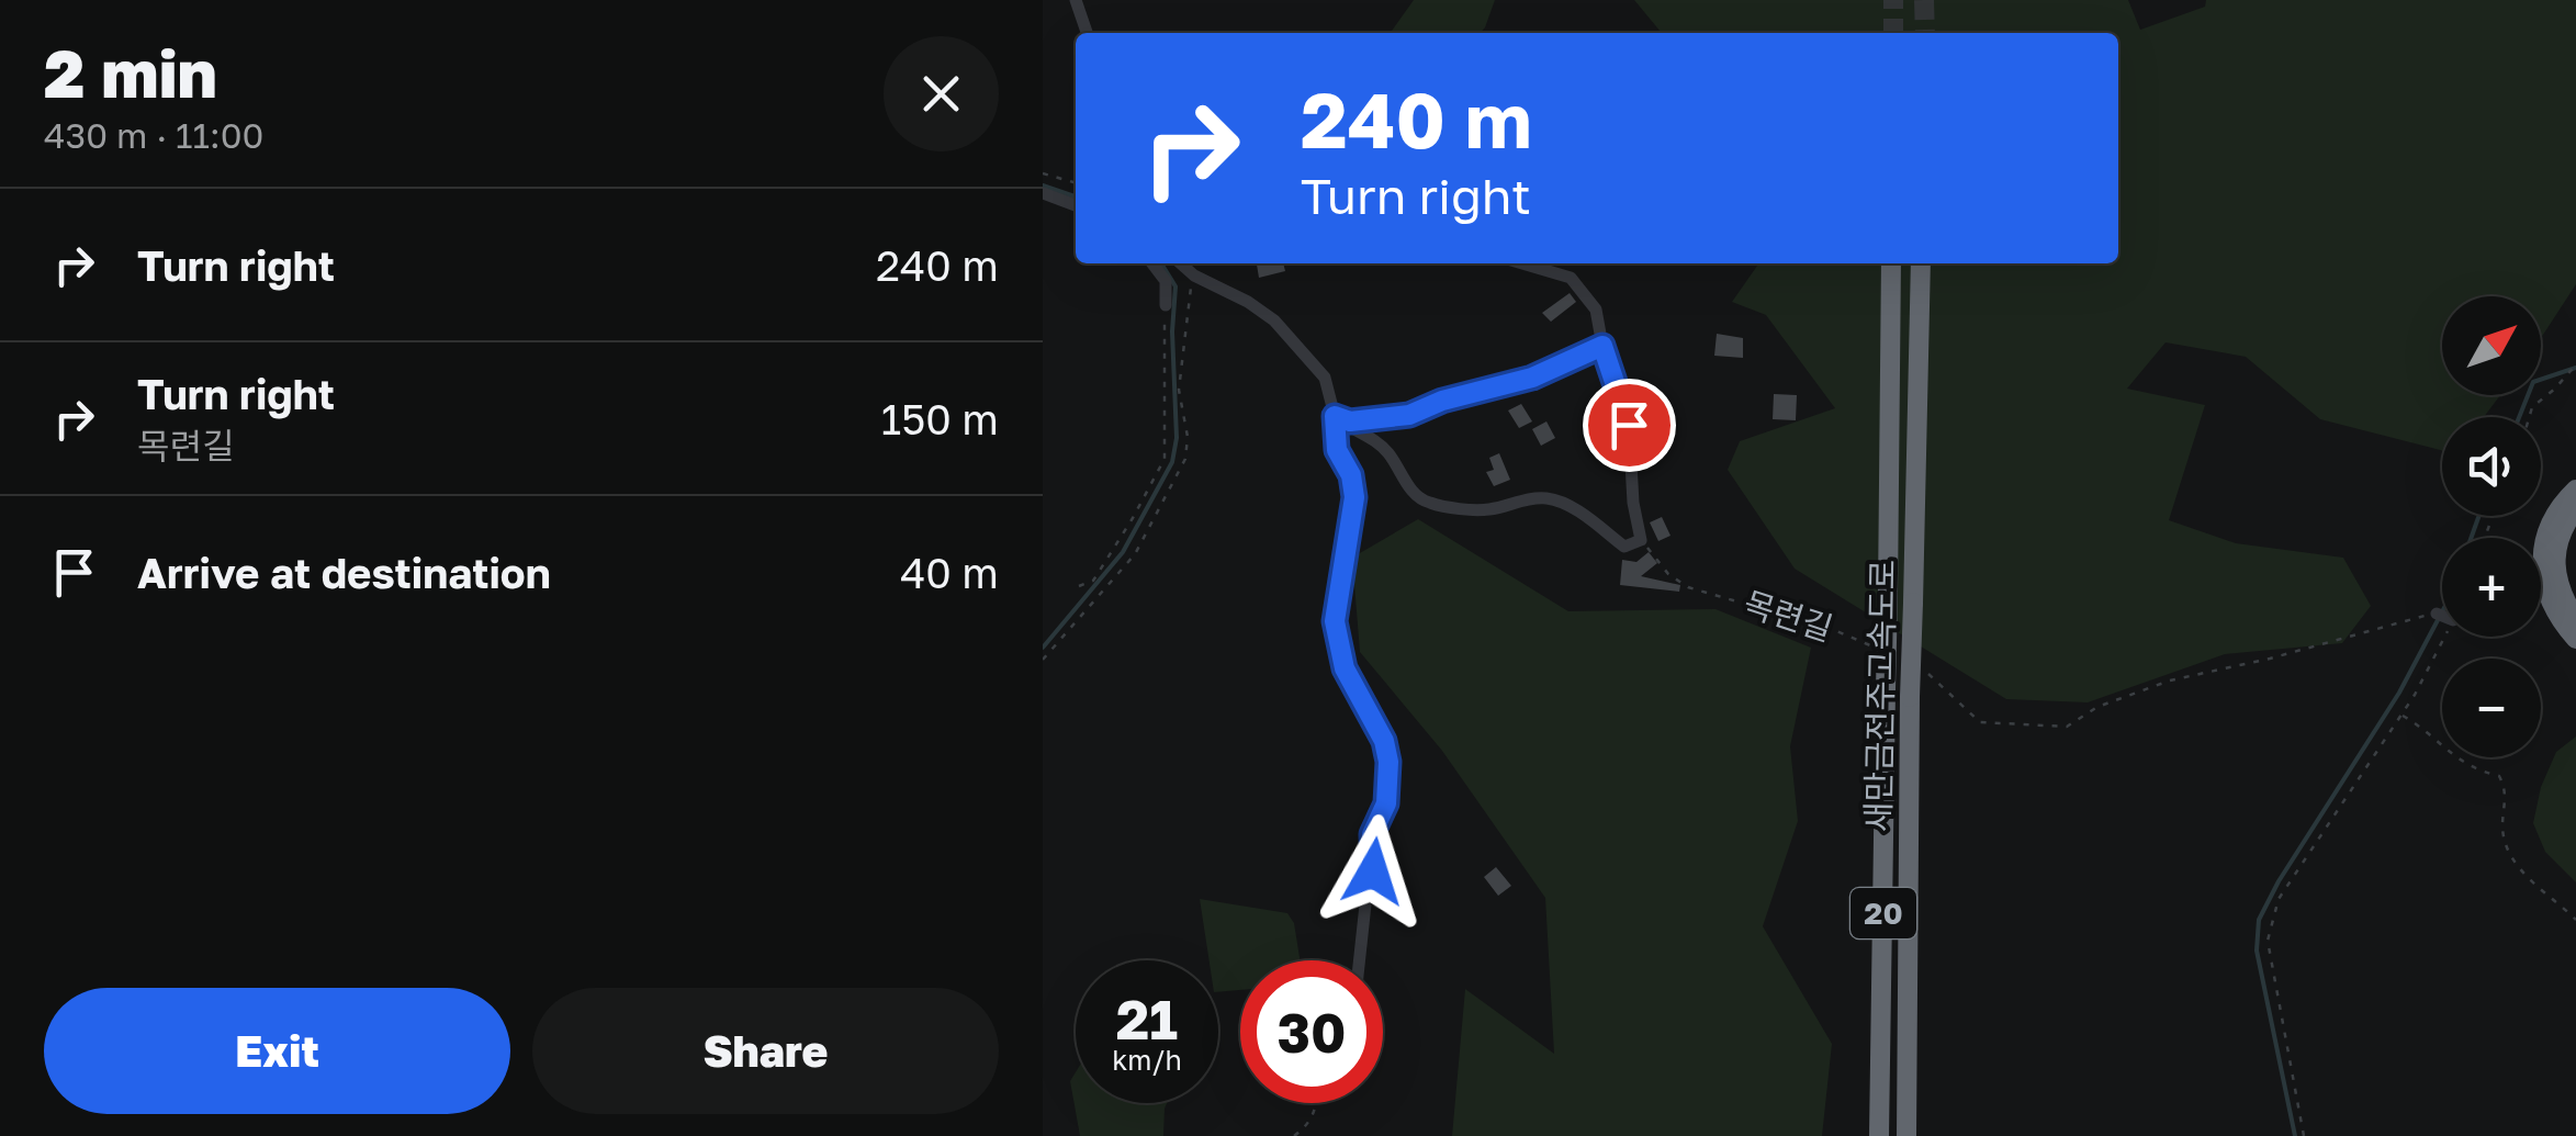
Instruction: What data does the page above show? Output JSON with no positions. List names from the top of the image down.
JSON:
{
  "streets": {
    "highway": ["새만금전주고속도로", "20"],
    "path": ["목련길"]
  },
  "north": "top right",
  "page": {
    "heading": ["2 min", "430 m · 11:00"],
    "turn": ["240 m", "Turn right"],
    "list": [
      {
        "name": "Turn right",
        "value": "240 m"
      },
      {
        "name": "Turn right",
        "note": "목련길",
        "value": "150 m"
      },
      {
        "name": "Arrive at destination",
        "value": "40 m"
      }
    ],
    "map_buttons": ["+", "−"],
    "speed": "21 km/h",
    "limit": "30",
    "buttons": ["Exit", "Share"]
  }
}
